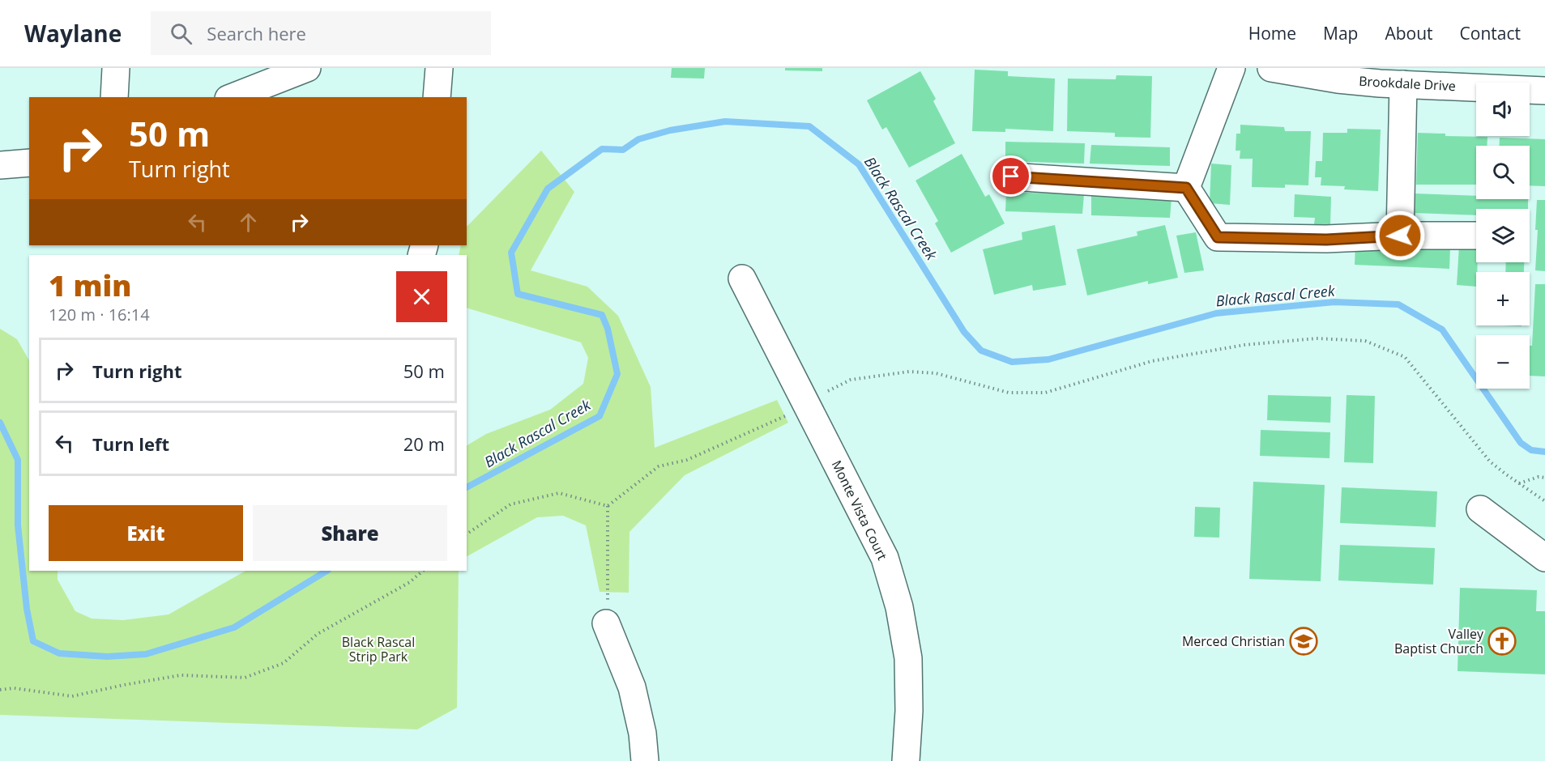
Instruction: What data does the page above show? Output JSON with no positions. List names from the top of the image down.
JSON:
{
  "streets": {
    "street": ["Brookdale Drive", "Monte Vista Court"]
  },
  "water": ["Black Rascal Creek"],
  "parks": ["Black Rascal Strip Park"],
  "places": {
    "school or university": ["Merced Christian"],
    "church": ["Valley Baptist Church"]
  },
  "page": {
    "header": "Waylane",
    "search": "Search here",
    "nav": [
      "Home",
      "Map",
      "About",
      "Contact"
    ],
    "map_buttons": ["+", "−"],
    "turn": ["50 m", "Turn right"],
    "heading": ["1 min", "120 m · 16:14"],
    "list": [
      {
        "name": "Turn right",
        "value": "50 m"
      },
      {
        "name": "Turn left",
        "value": "20 m"
      }
    ],
    "buttons": ["Exit", "Share"]
  }
}
